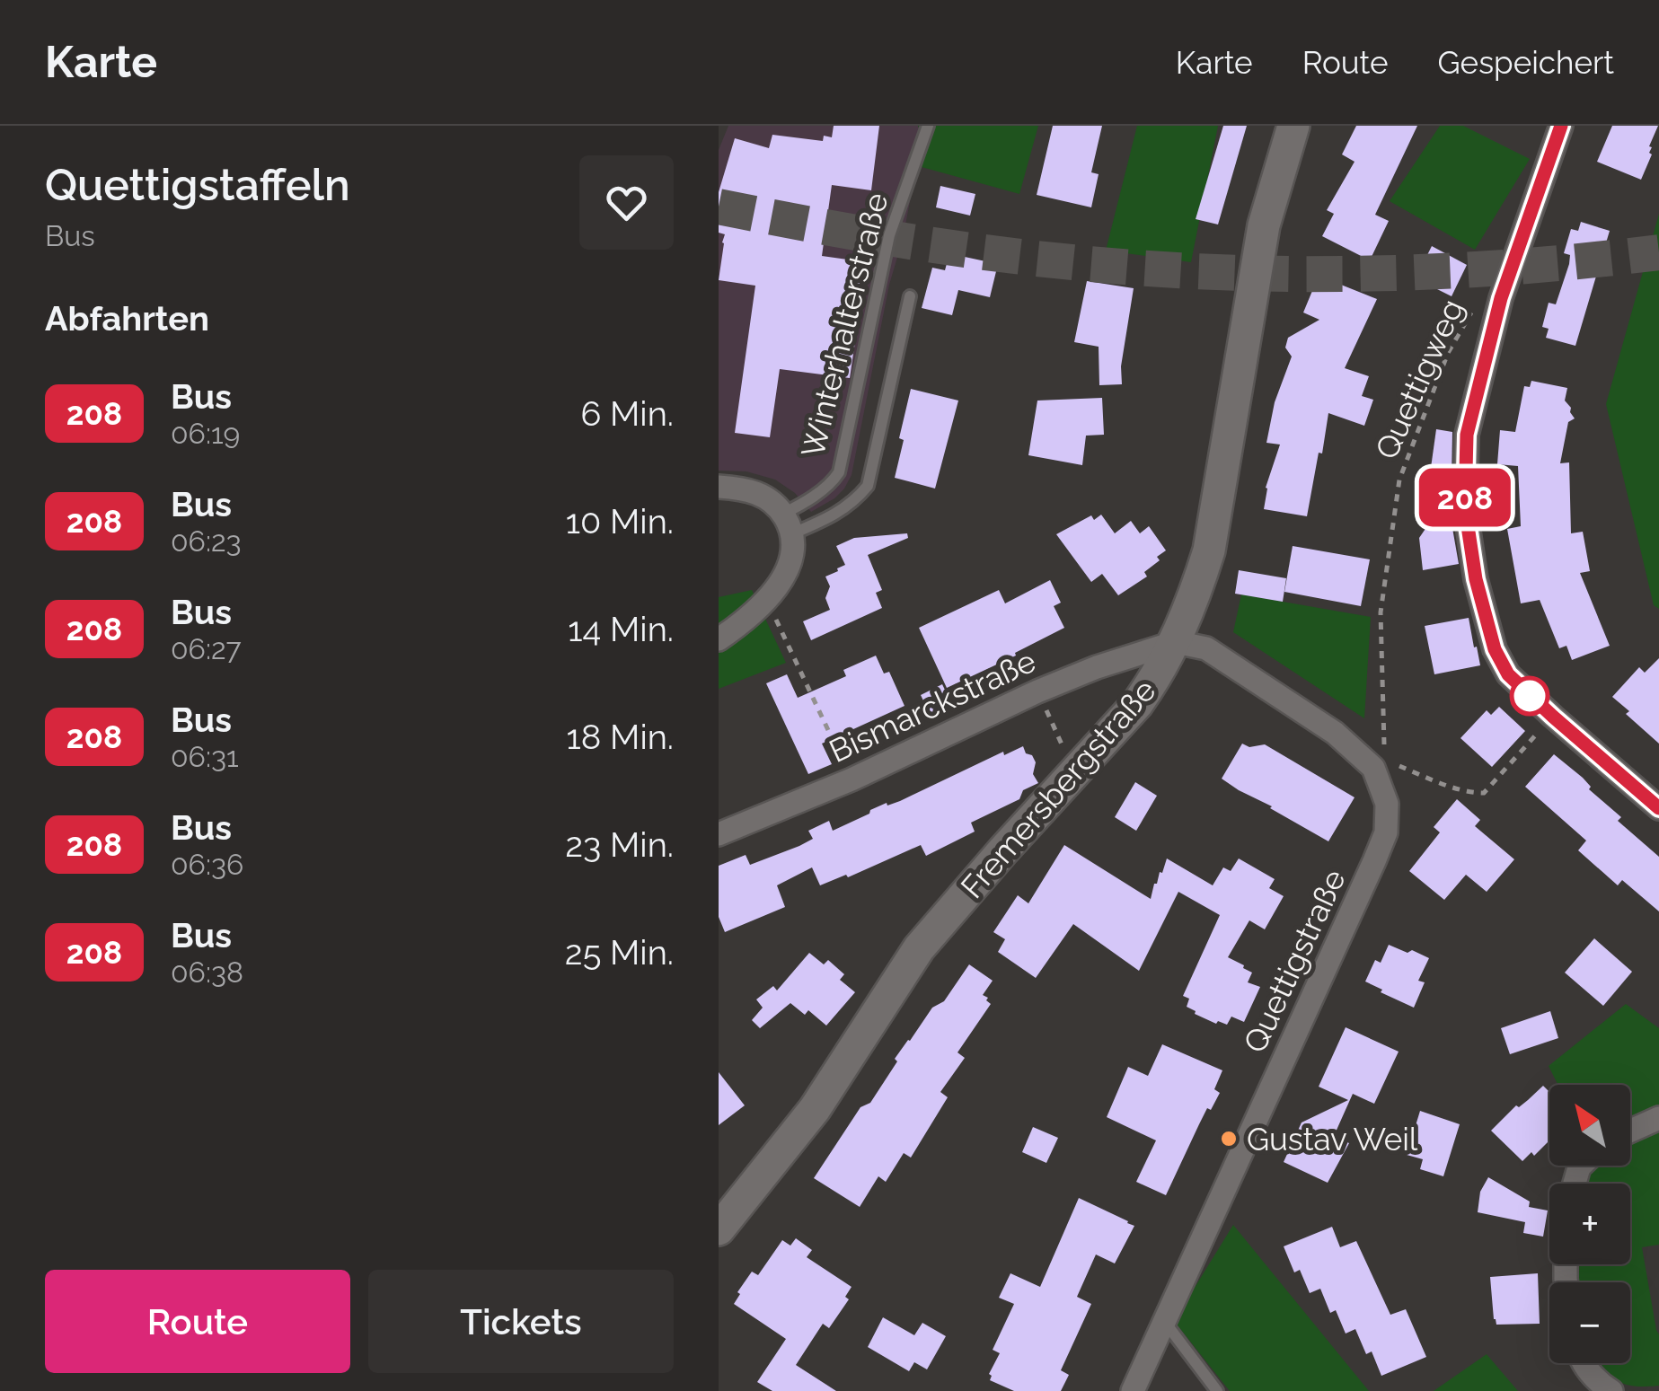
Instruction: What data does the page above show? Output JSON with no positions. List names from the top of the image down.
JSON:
{
  "streets": {
    "main road": ["Fremersbergstraße"],
    "street": ["Bismarckstraße", "Quettigstraße"],
    "lane": ["Winterhalterstraße"],
    "path": ["Quettigweg"]
  },
  "crossings": [
    ["Quettigweg", "Quettigstraße"],
    ["Bismarckstraße", "Fremersbergstraße"]
  ],
  "places": ["Gustav Weil"],
  "lines": ["bus line 208"],
  "north": "top left",
  "page": {
    "header": "Karte",
    "nav": ["Karte", "Route", "Gespeichert"],
    "heading": [
      ["Quettigstaffeln", "Bus"],
      "Abfahrten"
    ],
    "on_map": "208",
    "list": [
      {
        "mark": "208",
        "name": "Bus",
        "note": "06:19",
        "value": "6 Min."
      },
      {
        "mark": "208",
        "name": "Bus",
        "note": "06:23",
        "value": "10 Min."
      },
      {
        "mark": "208",
        "name": "Bus",
        "note": "06:27",
        "value": "14 Min."
      },
      {
        "mark": "208",
        "name": "Bus",
        "note": "06:31",
        "value": "18 Min."
      },
      {
        "mark": "208",
        "name": "Bus",
        "note": "06:36",
        "value": "23 Min."
      },
      {
        "mark": "208",
        "name": "Bus",
        "note": "06:38",
        "value": "25 Min."
      }
    ],
    "map_buttons": ["+", "−"],
    "buttons": ["Route", "Tickets"]
  }
}
